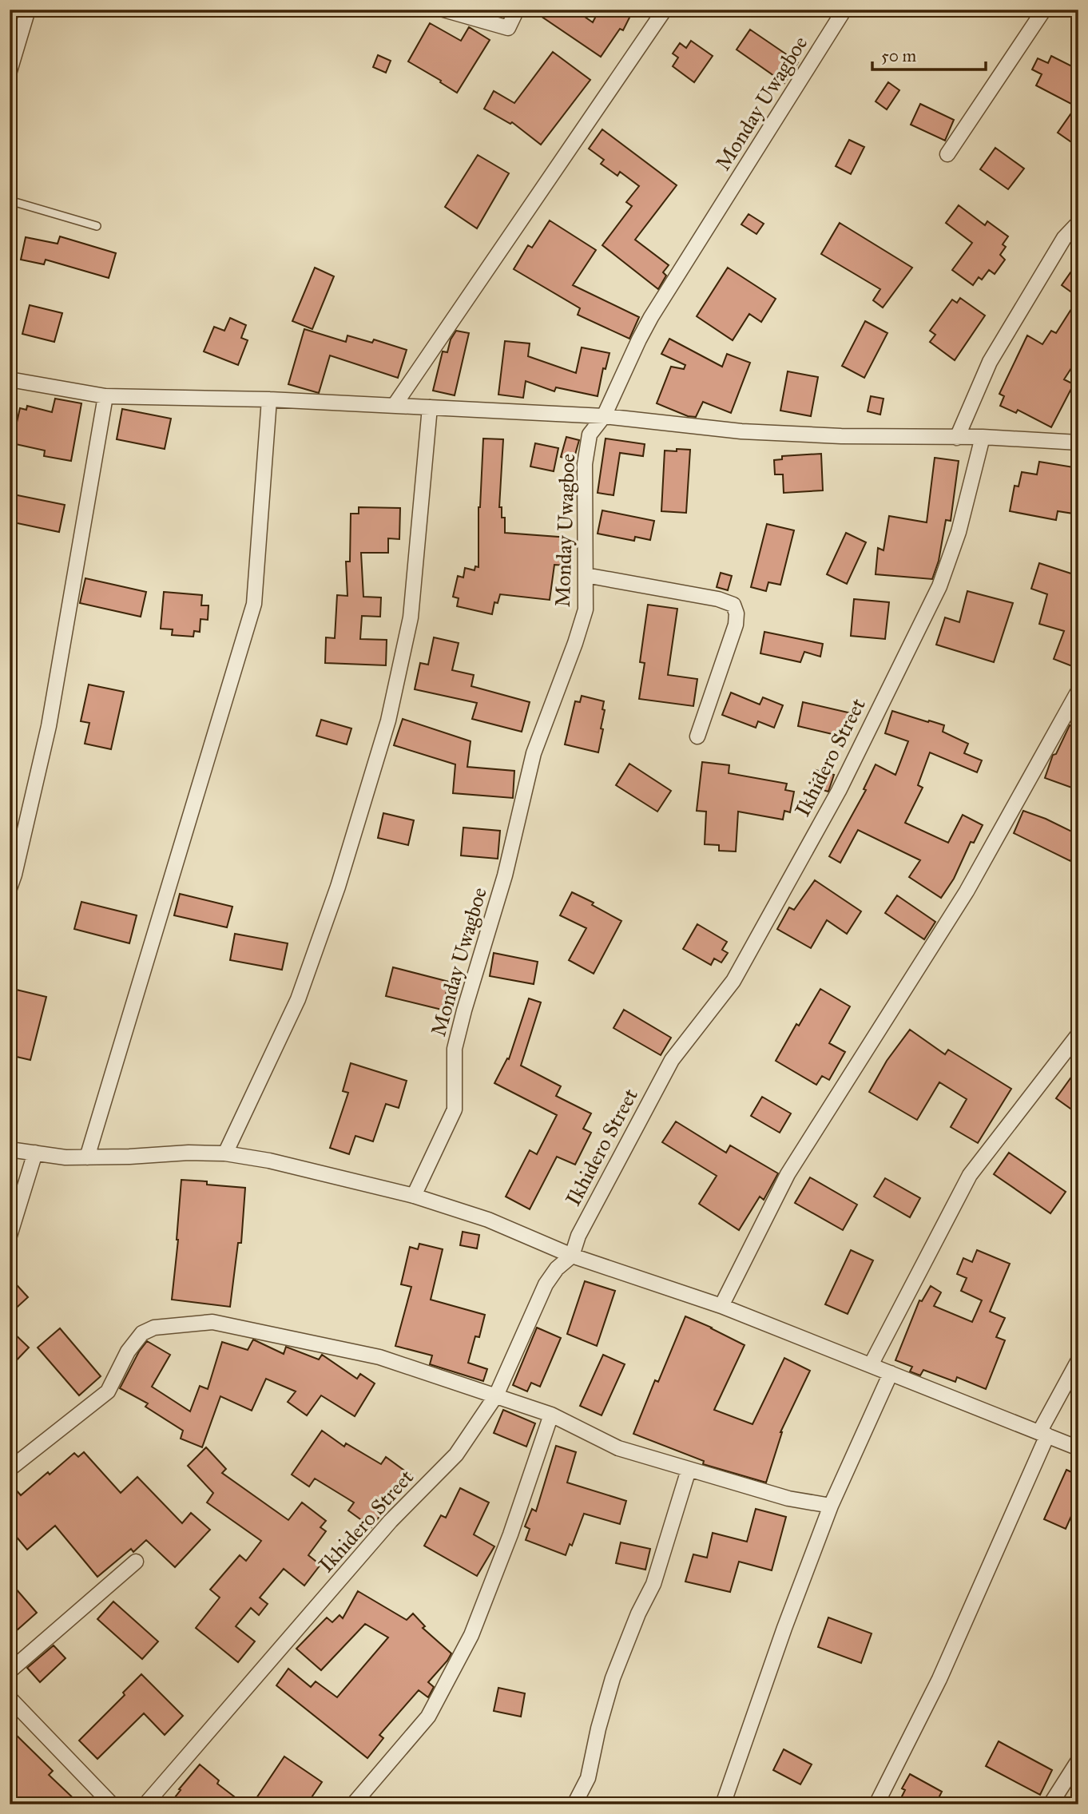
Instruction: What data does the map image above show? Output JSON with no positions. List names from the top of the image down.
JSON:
{
  "streets": {
    "street": ["Monday Uwagboe", "Ikhidero Street"]
  },
  "scale_bar": "50 m"
}
